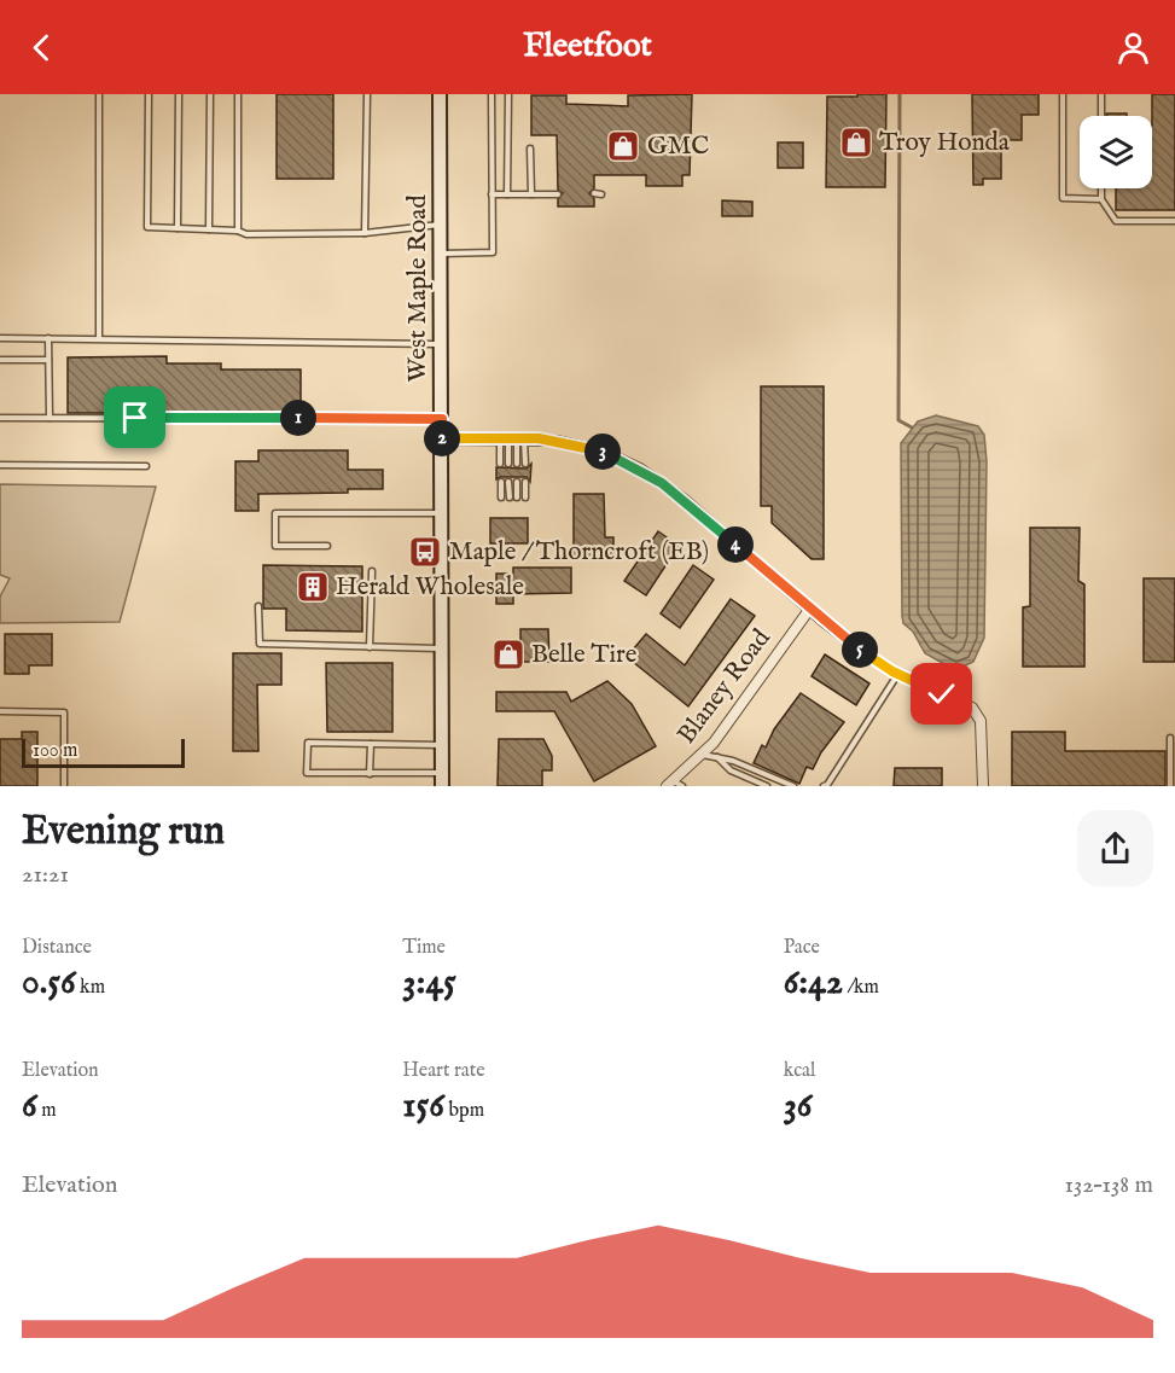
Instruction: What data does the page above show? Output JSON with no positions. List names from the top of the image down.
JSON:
{
  "streets": {
    "main road": ["West Maple Road"],
    "street": ["Blaney Road"]
  },
  "places": {
    "shop": ["Troy Honda", "GMC", "Belle Tire"],
    "bus stop": ["Maple / Thorncroft (EB)"],
    "building": ["Herald Wholesale"]
  },
  "scale_bar": "100 m",
  "page": {
    "header": "Fleetfoot",
    "pins": [
      "1",
      "2",
      "3",
      "4",
      "5"
    ],
    "scale": "100 m",
    "heading": ["Evening run", "21:21"],
    "stats": [
      ["Distance", "0.56 km"],
      ["Time", "3:45"],
      ["Pace", "6:42 /km"],
      ["Elevation", "6 m"],
      ["Heart rate", "156 bpm"],
      ["kcal", "36"]
    ],
    "chart": ["Elevation", "132–138 m"]
  }
}
